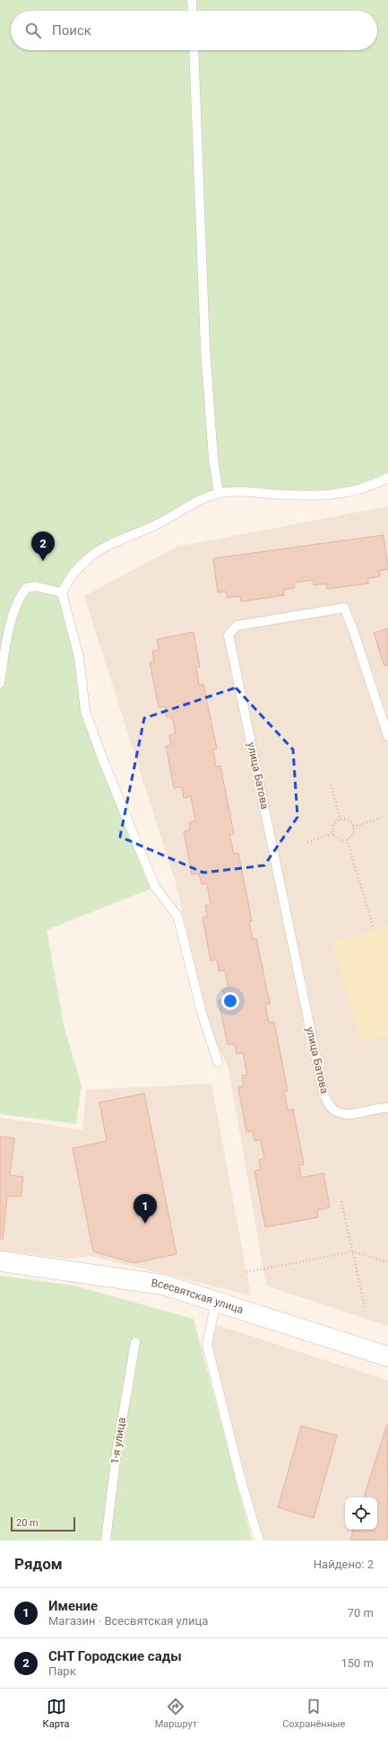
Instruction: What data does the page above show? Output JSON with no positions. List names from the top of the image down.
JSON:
{
  "streets": {
    "street": ["Всесвятская улица"],
    "lane": ["улица Батова", "1-я улица"]
  },
  "scale_bar": "20 m",
  "page": {
    "search": "Поиск",
    "pins": ["2", "1"],
    "scale": "20 m",
    "heading": ["Рядом", "Найдено: 2"],
    "list": [
      {
        "mark": "1",
        "name": "Имение",
        "note": "Магазин · Всесвятская улица",
        "value": "70 m"
      },
      {
        "mark": "2",
        "name": "СНТ Городские сады",
        "note": "Парк",
        "value": "150 m"
      }
    ],
    "nav": ["Карта", "Маршрут", "Сохранённые"]
  }
}
